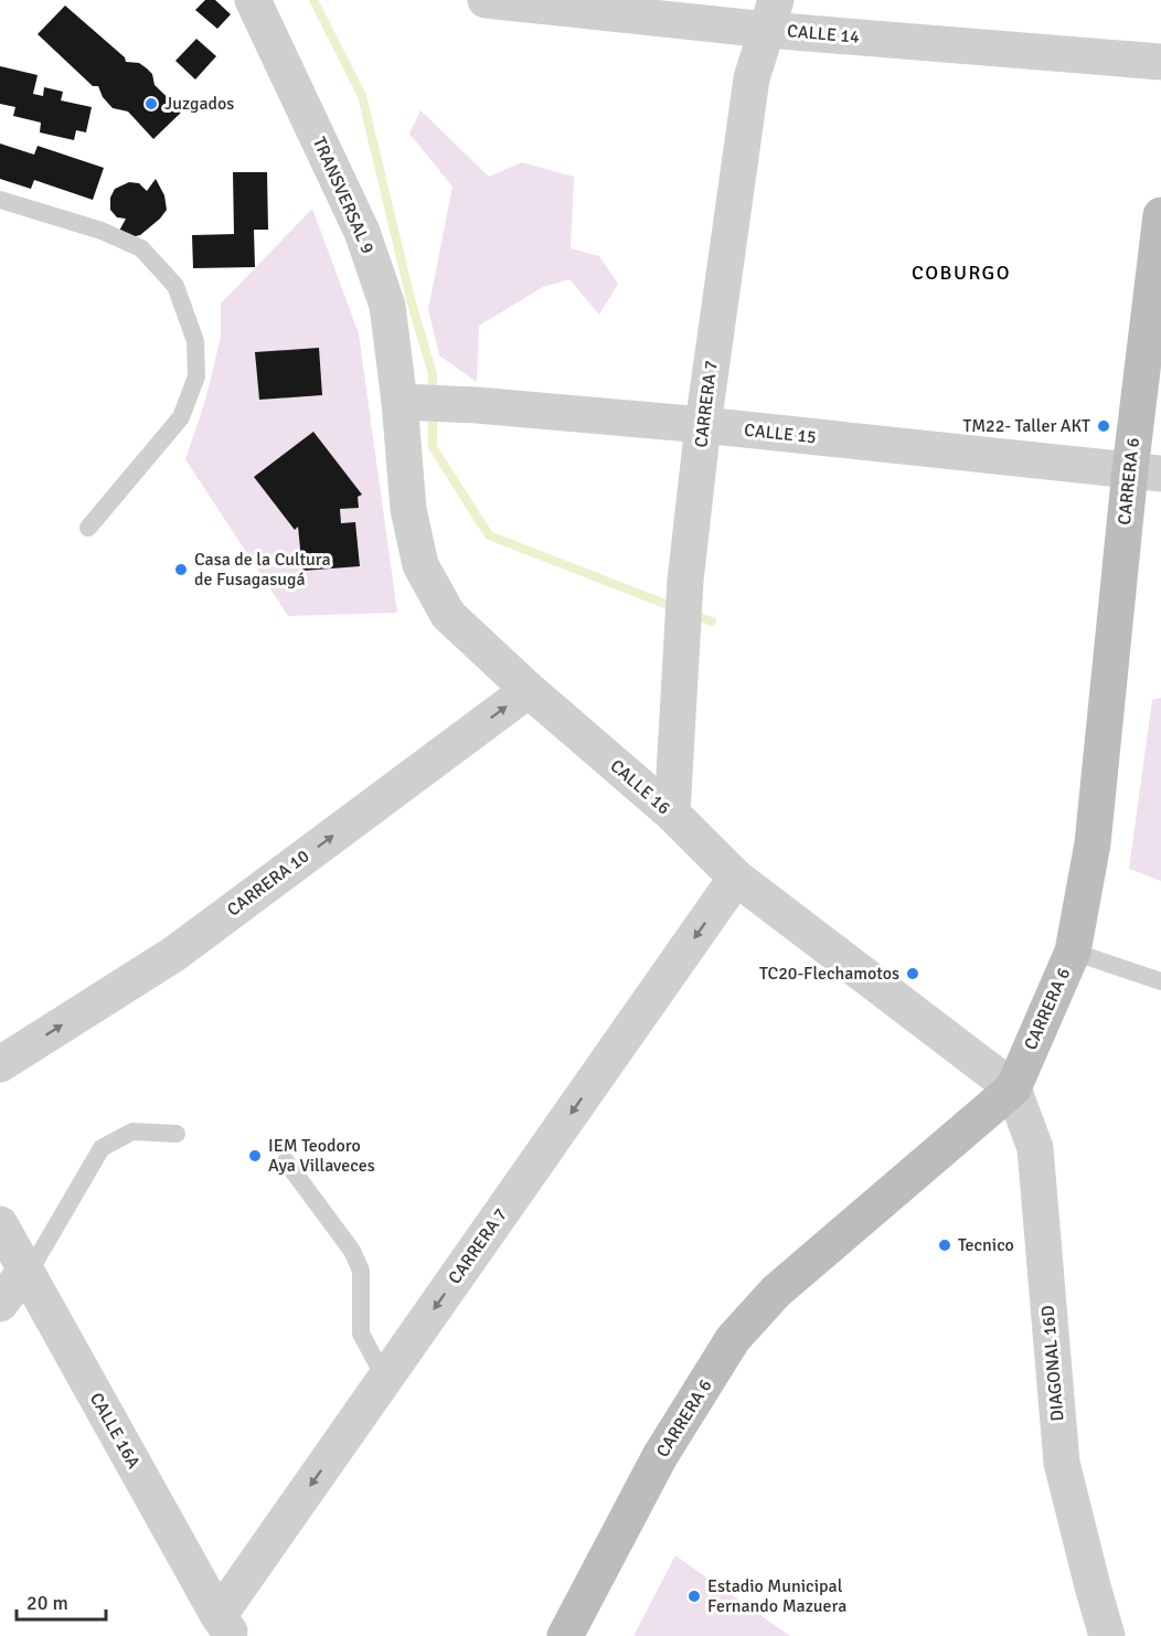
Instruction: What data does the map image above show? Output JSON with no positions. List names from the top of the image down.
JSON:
{
  "streets": {
    "street": [
      "CALLE 14",
      "TRANSVERSAL 9",
      "CARRERA 7",
      "CALLE 15",
      "CARRERA 6",
      "CALLE 16",
      "CARRERA 10",
      "DIAGONAL 16D",
      "CALLE 16A"
    ]
  },
  "crossings": [
    ["CALLE 14", "CARRERA 7"],
    ["TRANSVERSAL 9", "CALLE 15"],
    ["TRANSVERSAL 9", "CALLE 16"],
    ["CARRERA 7", "CALLE 15"],
    ["CARRERA 7", "CALLE 16"],
    ["CARRERA 7", "CALLE 16A"],
    ["CALLE 15", "CARRERA 6"],
    ["CALLE 15", "CALLE 16"],
    ["CARRERA 6", "CALLE 16"],
    ["CARRERA 6", "DIAGONAL 16D"],
    ["CALLE 16", "CARRERA 10"],
    ["CALLE 16", "DIAGONAL 16D"]
  ],
  "one_way": ["CARRERA 7", "CARRERA 10"],
  "districts": ["COBURGO"],
  "places": [
    "Juzgados",
    "TM22- Taller AKT",
    "Casa de la Cultura de Fusagasugá",
    "TC20-Flechamotos",
    "IEM Teodoro Aya Villaveces",
    "Tecnico",
    "Estadio Municipal Fernando Mazuera"
  ],
  "scale_bar": "20 m"
}
